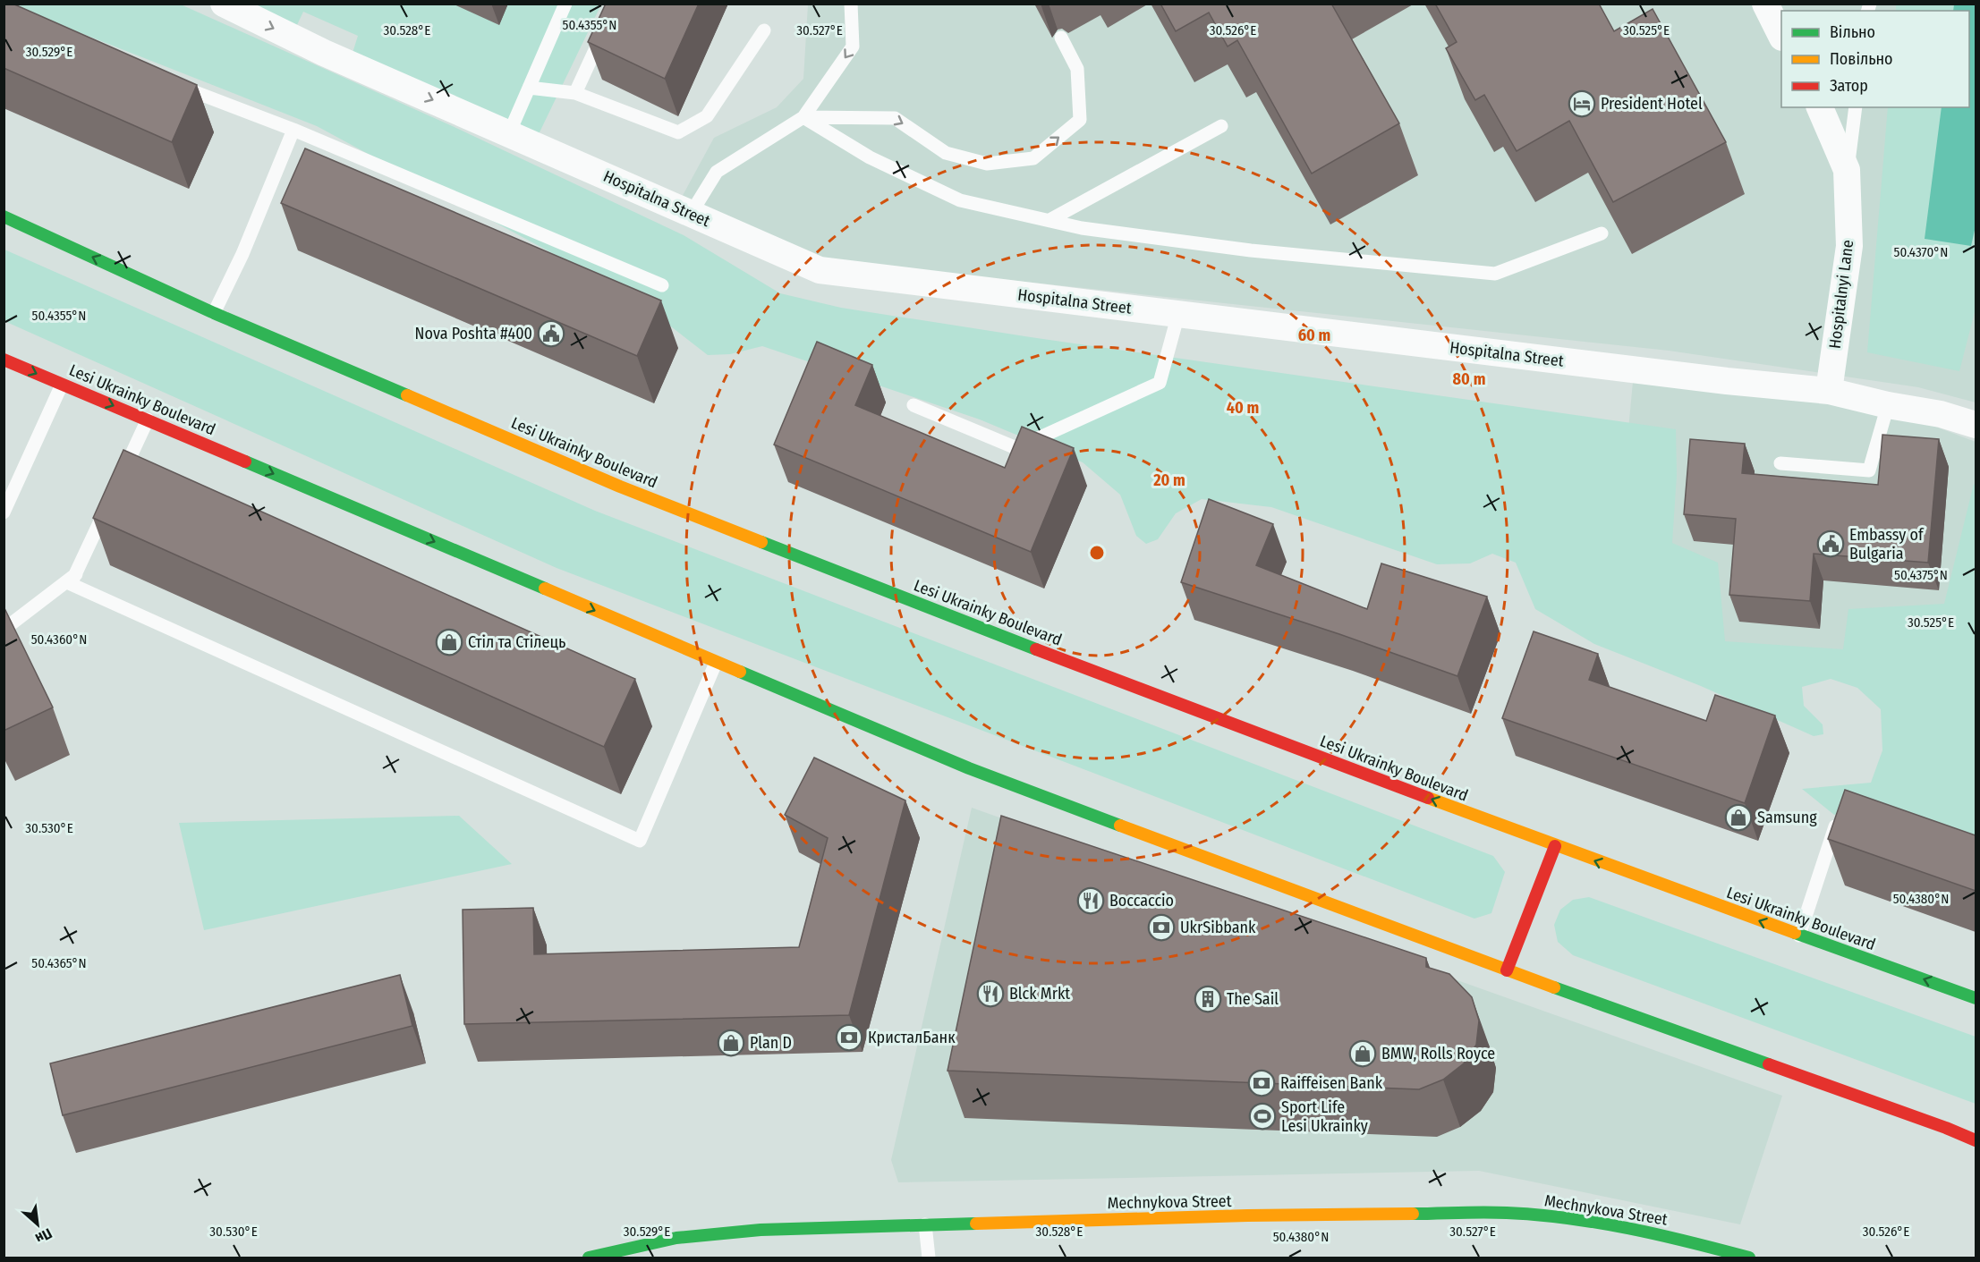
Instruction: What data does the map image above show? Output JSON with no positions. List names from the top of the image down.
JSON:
{
  "streets": {
    "main road": ["Lesi Ukrainky Boulevard", "Mechnykova Street"],
    "street": ["Hospitalna Street", "Hospitalnyi Lane"]
  },
  "crossings": [
    ["Hospitalna Street", "Hospitalnyi Lane"]
  ],
  "places": {
    "hotel": ["President Hotel"],
    "public building": ["Nova Poshta #400", "Embassy of Bulgaria"],
    "shop": [
      "Стіл та Стілець",
      "Samsung",
      "Plan D",
      "BMW, Rolls Royce"
    ],
    "restaurant": ["Boccaccio", "Blck Mrkt"],
    "bank": ["UkrSibbank", "КристалБанк", "Raiffeisen Bank"],
    "building": ["The Sail"],
    "sports": ["Sport Life Lesi Ukrainky"]
  },
  "legend": ["Вільно", "Повільно", "Затор"],
  "north": "bottom right",
  "coordinates": [
    "50.4355°N",
    "30.528°E",
    "30.527°E",
    "30.526°E",
    "30.525°E",
    "30.529°E",
    "50.4370°N",
    "50.4375°N",
    "50.4360°N",
    "30.530°E",
    "50.4380°N",
    "50.4365°N"
  ],
  "rings": [
    "60 m",
    "80 m",
    "40 m",
    "20 m"
  ]
}
